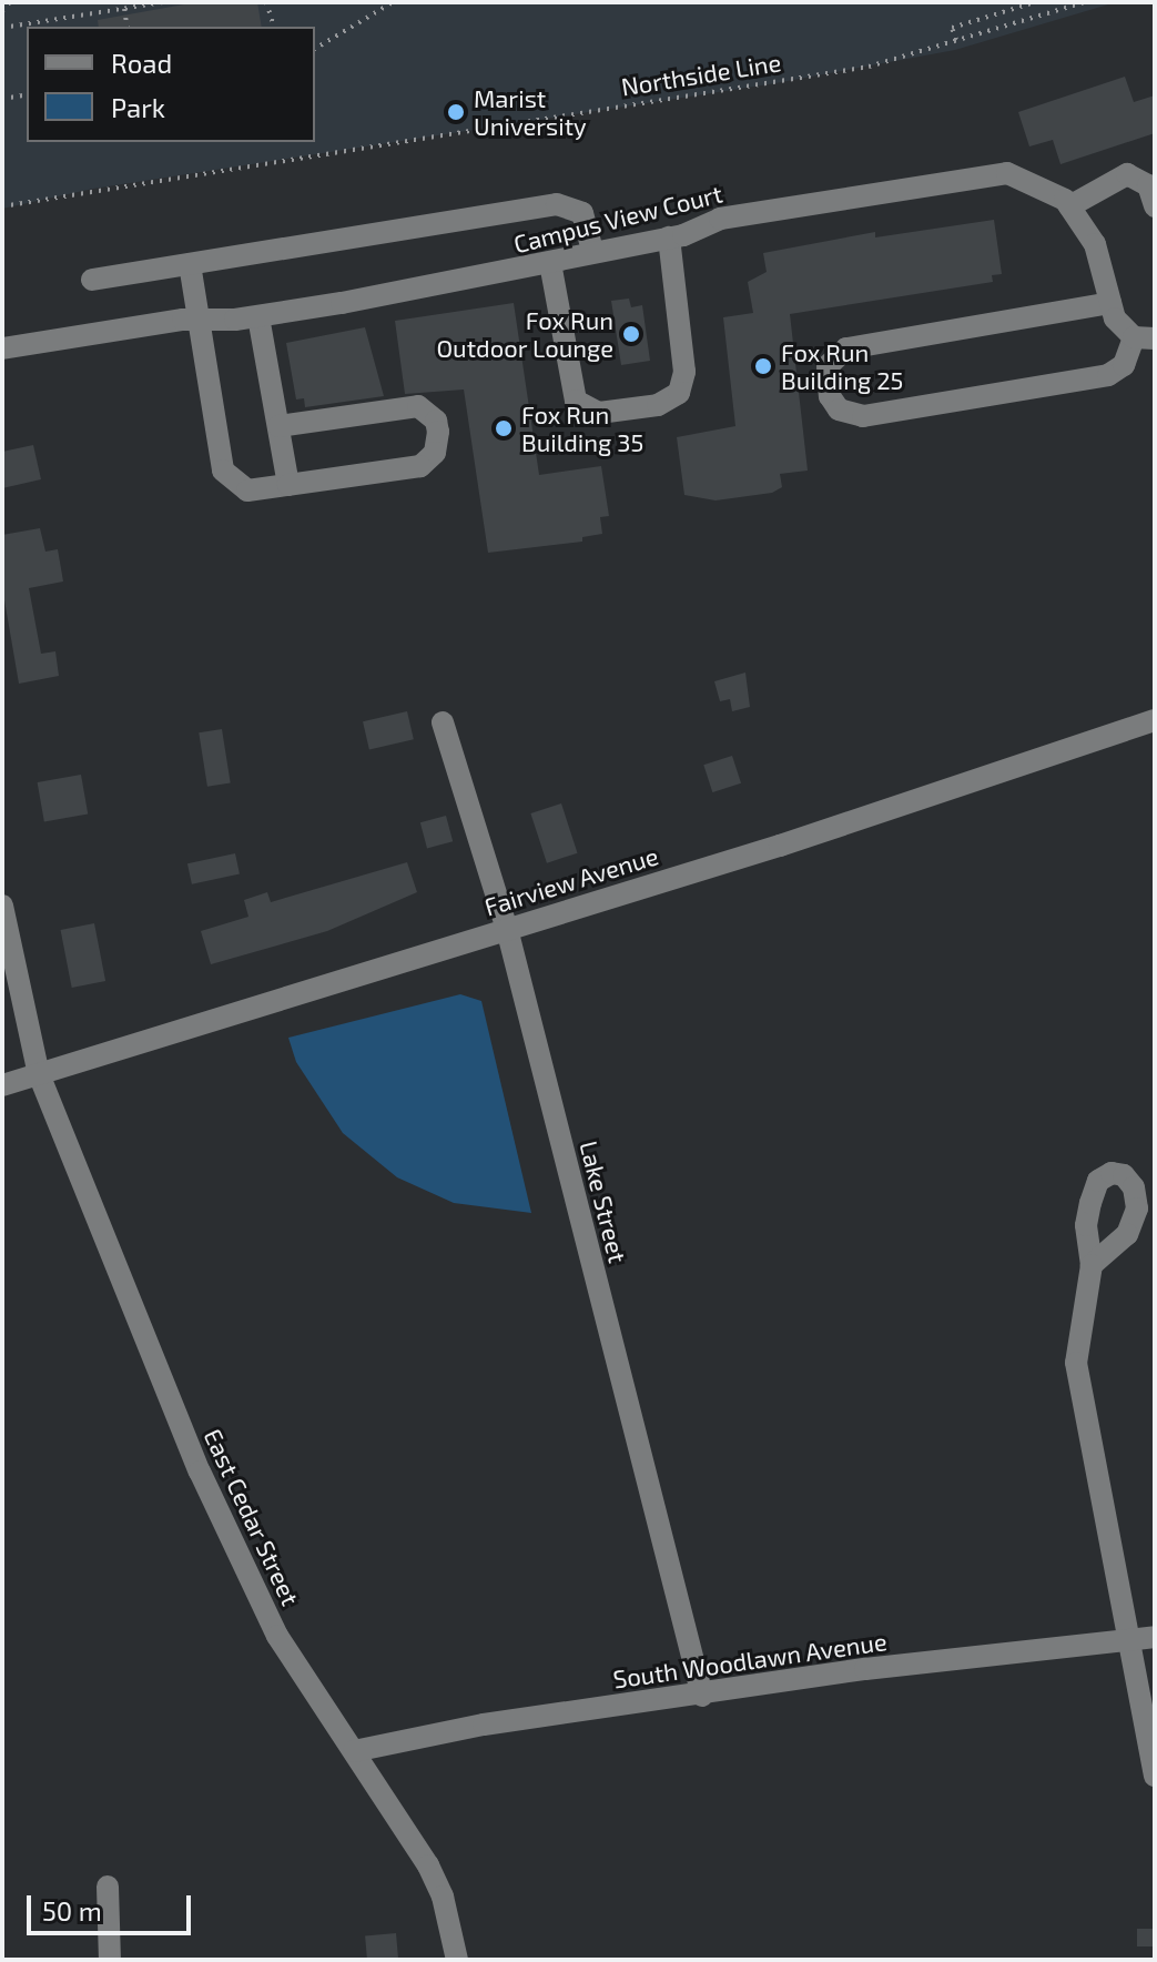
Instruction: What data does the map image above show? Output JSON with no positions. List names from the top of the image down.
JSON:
{
  "streets": {
    "street": [
      "Campus View Court",
      "Fairview Avenue",
      "Lake Street",
      "East Cedar Street",
      "South Woodlawn Avenue"
    ],
    "path": ["Northside Line"]
  },
  "crossings": [
    ["Fairview Avenue", "Lake Street"],
    ["Fairview Avenue", "East Cedar Street"],
    ["Lake Street", "South Woodlawn Avenue"],
    ["East Cedar Street", "South Woodlawn Avenue"]
  ],
  "places": [
    "Marist University",
    "Fox Run Outdoor Lounge",
    "Fox Run Building 25",
    "Fox Run Building 35"
  ],
  "legend": ["Road", "Park"],
  "scale_bar": "50 m"
}
